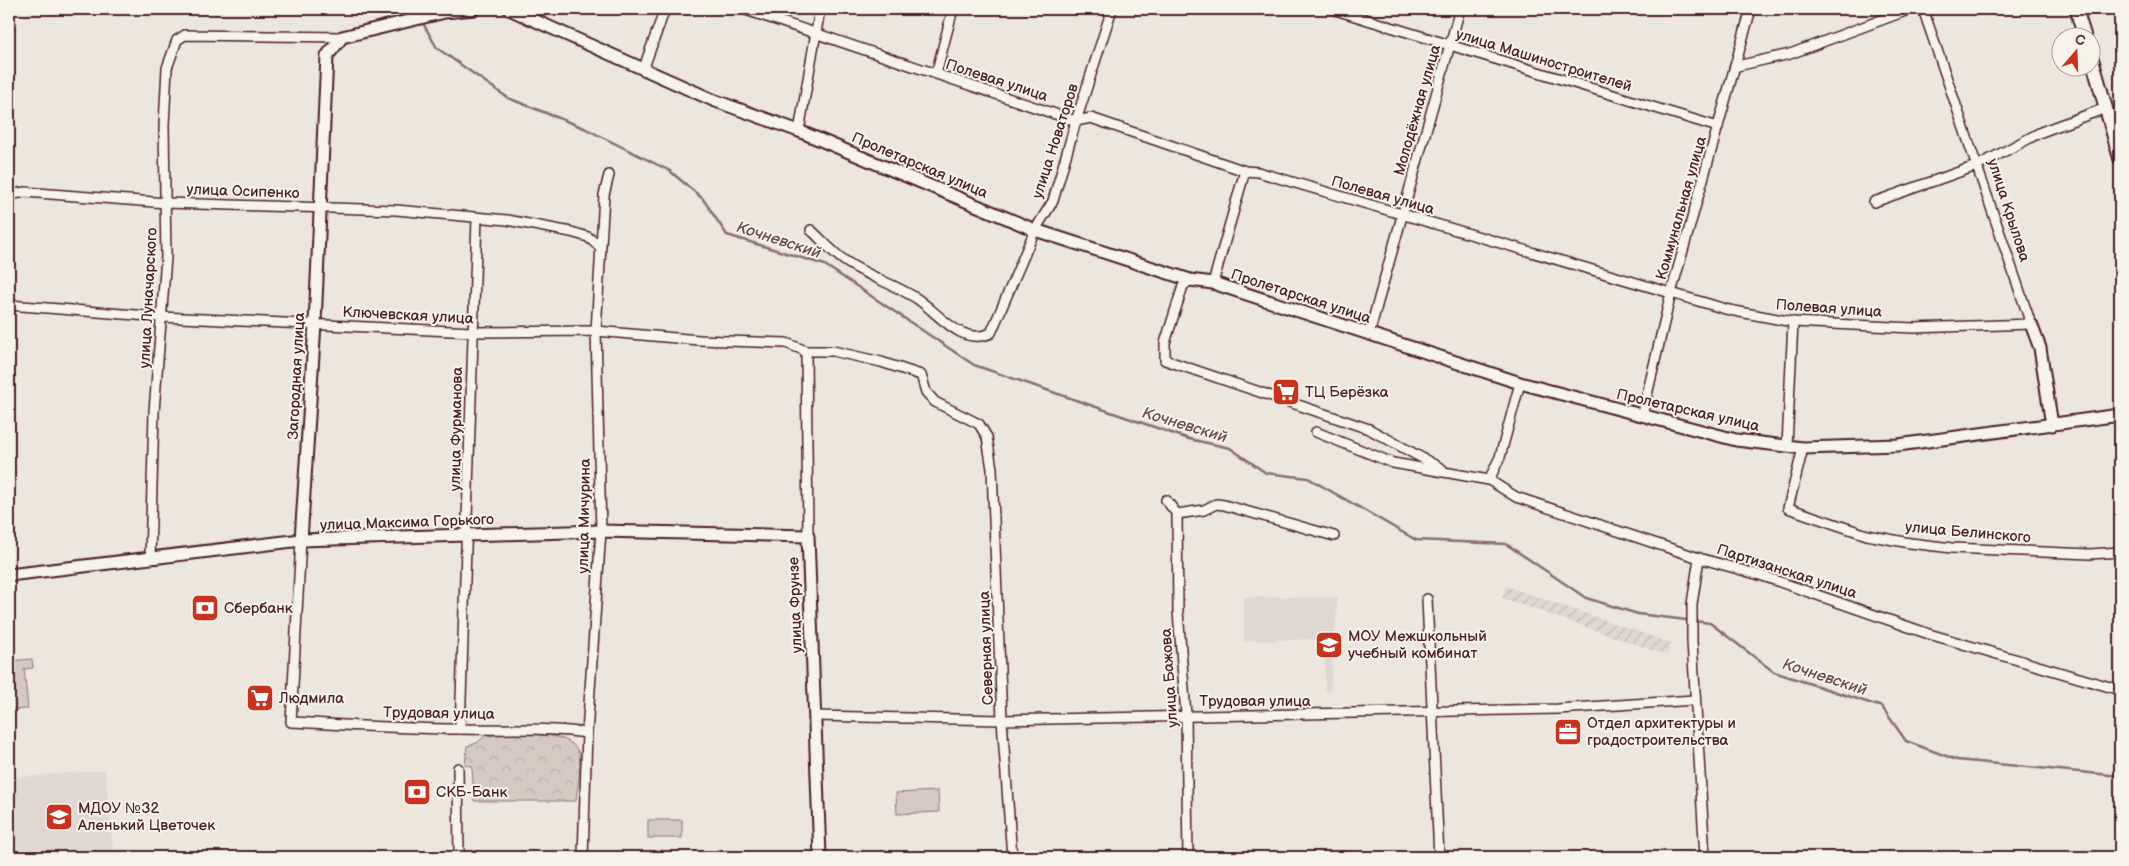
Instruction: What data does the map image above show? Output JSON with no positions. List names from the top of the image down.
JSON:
{
  "streets": {
    "street": [
      "улица Машиностроителей",
      "Полевая улица",
      "Молодёжная улица",
      "улица Новаторов",
      "Пролетарская улица",
      "улица Осипенко",
      "Коммунальная улица",
      "улица Крылова",
      "улица Луначарского",
      "Ключевская улица",
      "Загородная улица",
      "улица Фурманова",
      "улица Мичурина",
      "улица Максима Горького",
      "улица Белинского",
      "Партизанская улица",
      "улица Фрунзе",
      "Северная улица",
      "улица Бажова",
      "Трудовая улица"
    ]
  },
  "crossings": [
    ["улица Машиностроителей", "Молодёжная улица"],
    ["улица Машиностроителей", "Коммунальная улица"],
    ["Полевая улица", "Молодёжная улица"],
    ["Полевая улица", "улица Новаторов"],
    ["Полевая улица", "Коммунальная улица"],
    ["Полевая улица", "улица Крылова"],
    ["Молодёжная улица", "Пролетарская улица"],
    ["улица Новаторов", "Пролетарская улица"],
    ["Пролетарская улица", "Коммунальная улица"],
    ["Пролетарская улица", "улица Крылова"],
    ["Пролетарская улица", "улица Белинского"],
    ["Пролетарская улица", "Партизанская улица"],
    ["улица Осипенко", "улица Луначарского"],
    ["улица Осипенко", "Загородная улица"],
    ["улица Осипенко", "улица Фурманова"],
    ["улица Осипенко", "улица Мичурина"],
    ["улица Луначарского", "Ключевская улица"],
    ["улица Луначарского", "Загородная улица"],
    ["улица Луначарского", "улица Максима Горького"],
    ["Ключевская улица", "Загородная улица"],
    ["Ключевская улица", "улица Фурманова"],
    ["Ключевская улица", "улица Мичурина"],
    ["Ключевская улица", "улица Фрунзе"],
    ["Ключевская улица", "Северная улица"],
    ["Загородная улица", "улица Максима Горького"],
    ["Загородная улица", "Трудовая улица"],
    ["улица Фурманова", "улица Максима Горького"],
    ["улица Фурманова", "Трудовая улица"],
    ["улица Мичурина", "улица Максима Горького"],
    ["улица Мичурина", "Трудовая улица"],
    ["улица Максима Горького", "улица Фрунзе"],
    ["улица Фрунзе", "Трудовая улица"],
    ["Северная улица", "Трудовая улица"],
    ["улица Бажова", "Трудовая улица"]
  ],
  "water": ["Кочневский"],
  "places": {
    "supermarket": ["ТЦ Берёзка", "Людмила"],
    "bank": ["Сбербанк", "СКБ-Банк"],
    "school or university": ["МОУ Межшкольный учебный комбинат", "МДОУ №32 Аленький Цветочек"],
    "office": ["Отдел архитектуры и градостроительства"]
  },
  "north": "top"
}
